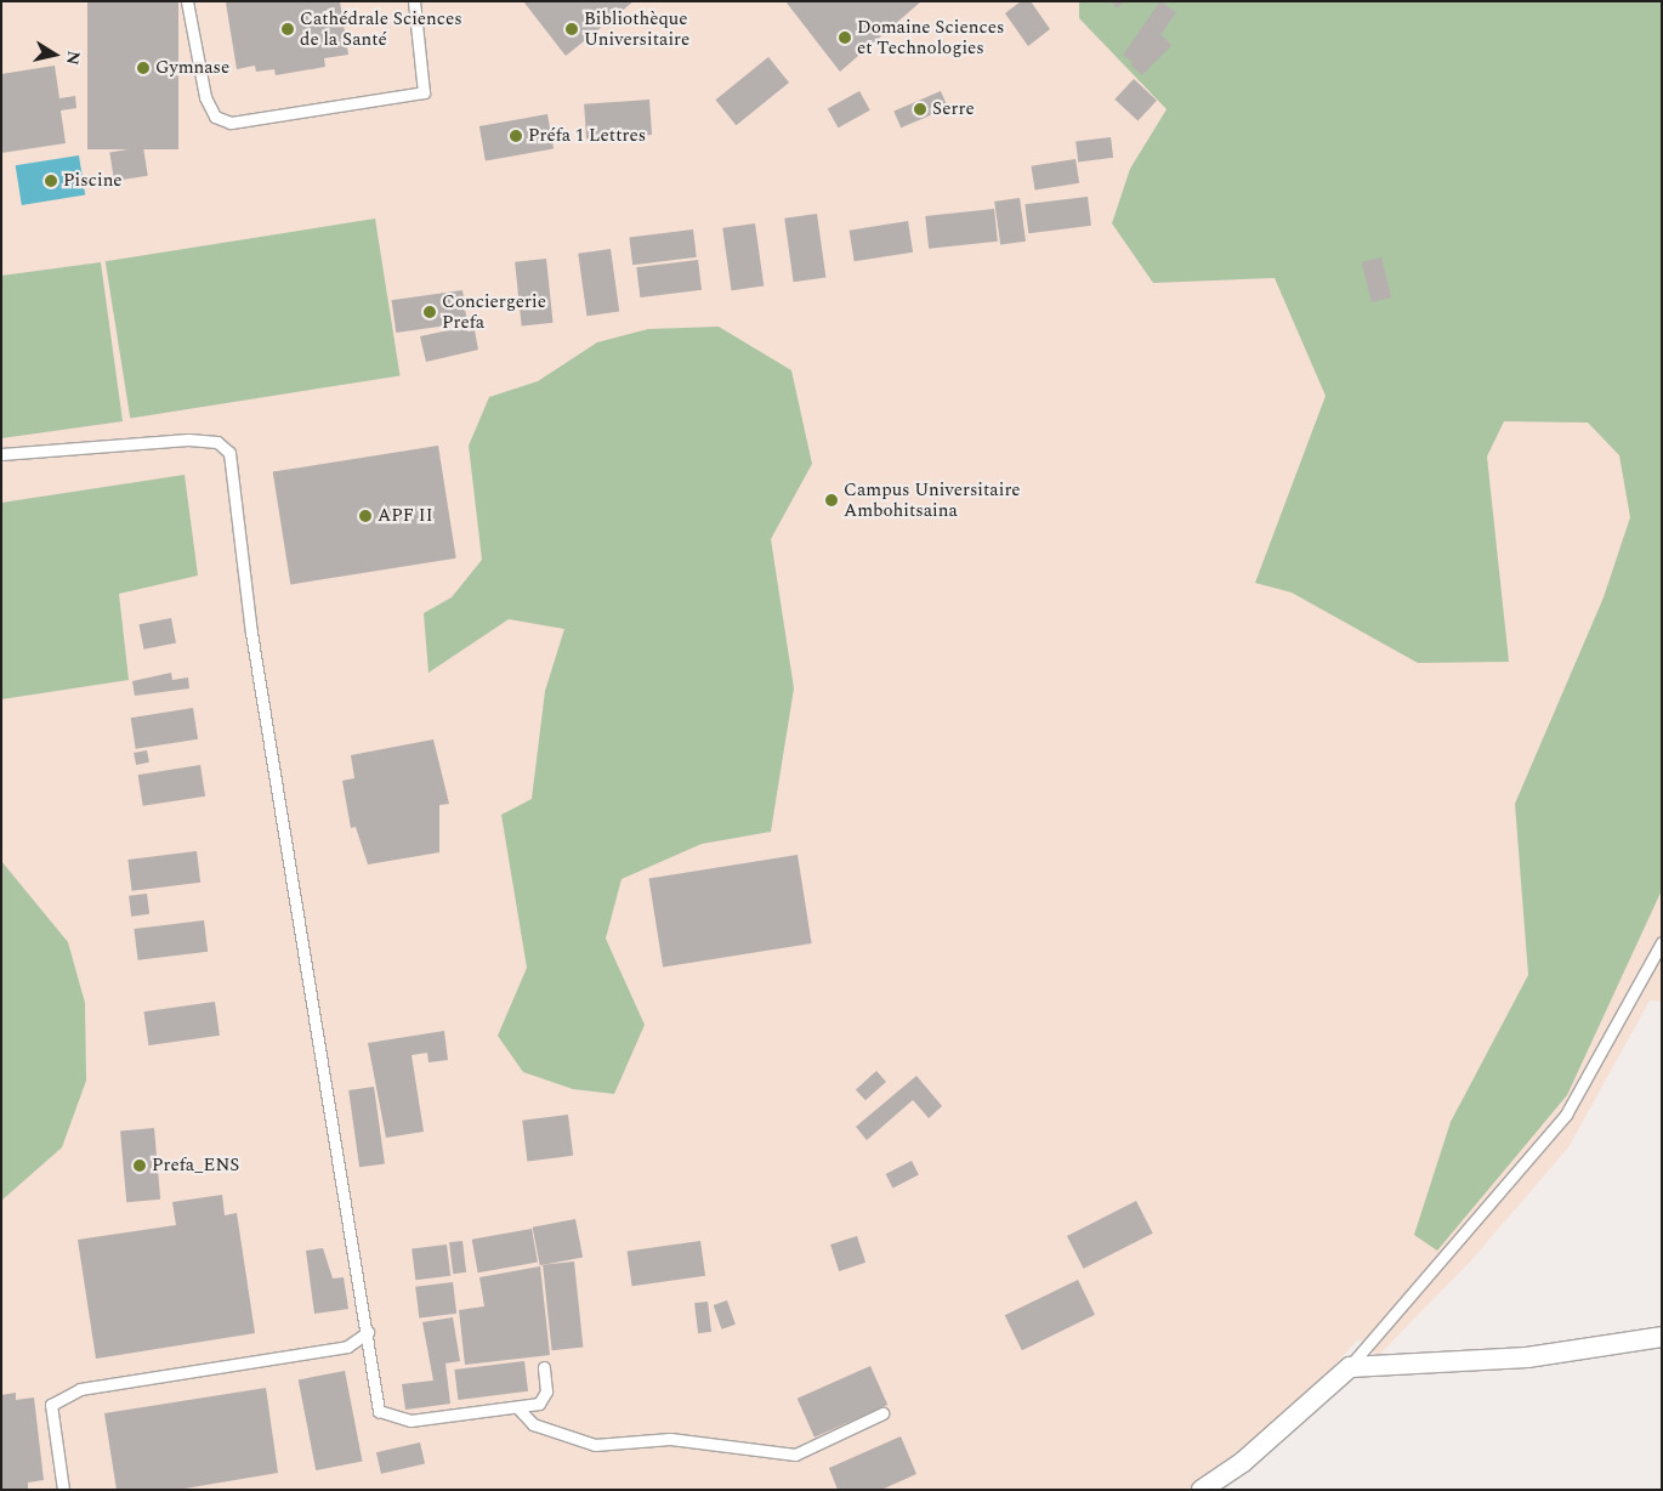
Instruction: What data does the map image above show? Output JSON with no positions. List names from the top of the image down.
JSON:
{
  "places": [
    "Cathédrale Sciences de la Santé",
    "Bibliothèque Universitaire",
    "Domaine Sciences et Technologies",
    "Gymnase",
    "Serre",
    "Préfa 1 Lettres",
    "Piscine",
    "Conciergerie Prefa",
    "Campus Universitaire Ambohitsaina",
    "APF II",
    "Prefa_ENS"
  ],
  "north": "right"
}
